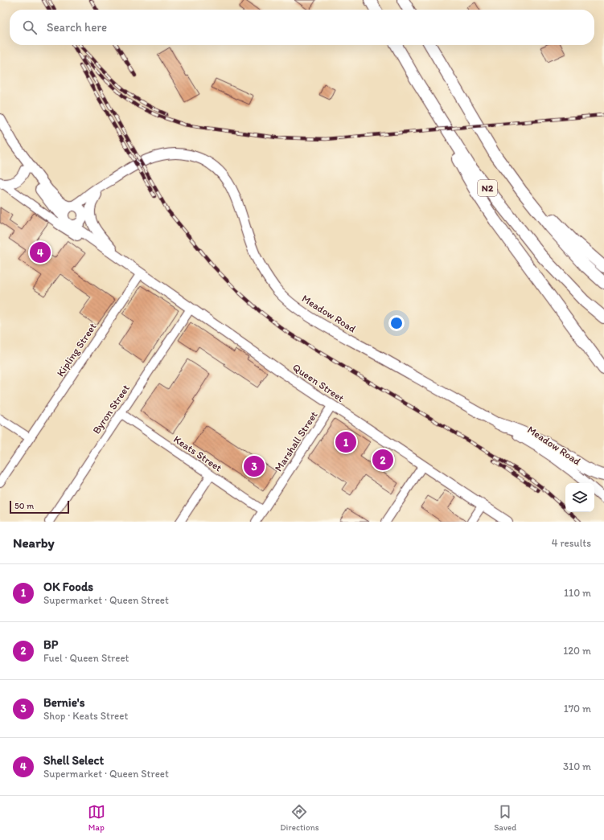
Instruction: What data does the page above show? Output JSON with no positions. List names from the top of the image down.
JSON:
{
  "streets": {
    "highway": ["N2"],
    "main road": ["Meadow Road", "Queen Street"],
    "street": [
      "Kipling Street",
      "Byron Street",
      "Marshall Street",
      "Keats Street"
    ]
  },
  "crossings": [
    ["Meadow Road", "Queen Street"],
    ["Kipling Street", "Queen Street"],
    ["Queen Street", "Byron Street"],
    ["Queen Street", "Marshall Street"],
    ["Byron Street", "Keats Street"],
    ["Marshall Street", "Keats Street"]
  ],
  "scale_bar": "50 m",
  "page": {
    "search": "Search here",
    "pins": [
      "4",
      "1",
      "2",
      "3"
    ],
    "scale": "50 m",
    "heading": ["Nearby", "4 results"],
    "list": [
      {
        "mark": "1",
        "name": "OK Foods",
        "note": "Supermarket · Queen Street",
        "value": "110 m"
      },
      {
        "mark": "2",
        "name": "BP",
        "note": "Fuel · Queen Street",
        "value": "120 m"
      },
      {
        "mark": "3",
        "name": "Bernie's",
        "note": "Shop · Keats Street",
        "value": "170 m"
      },
      {
        "mark": "4",
        "name": "Shell Select",
        "note": "Supermarket · Queen Street",
        "value": "310 m"
      }
    ],
    "nav": ["Map", "Directions", "Saved"]
  }
}
